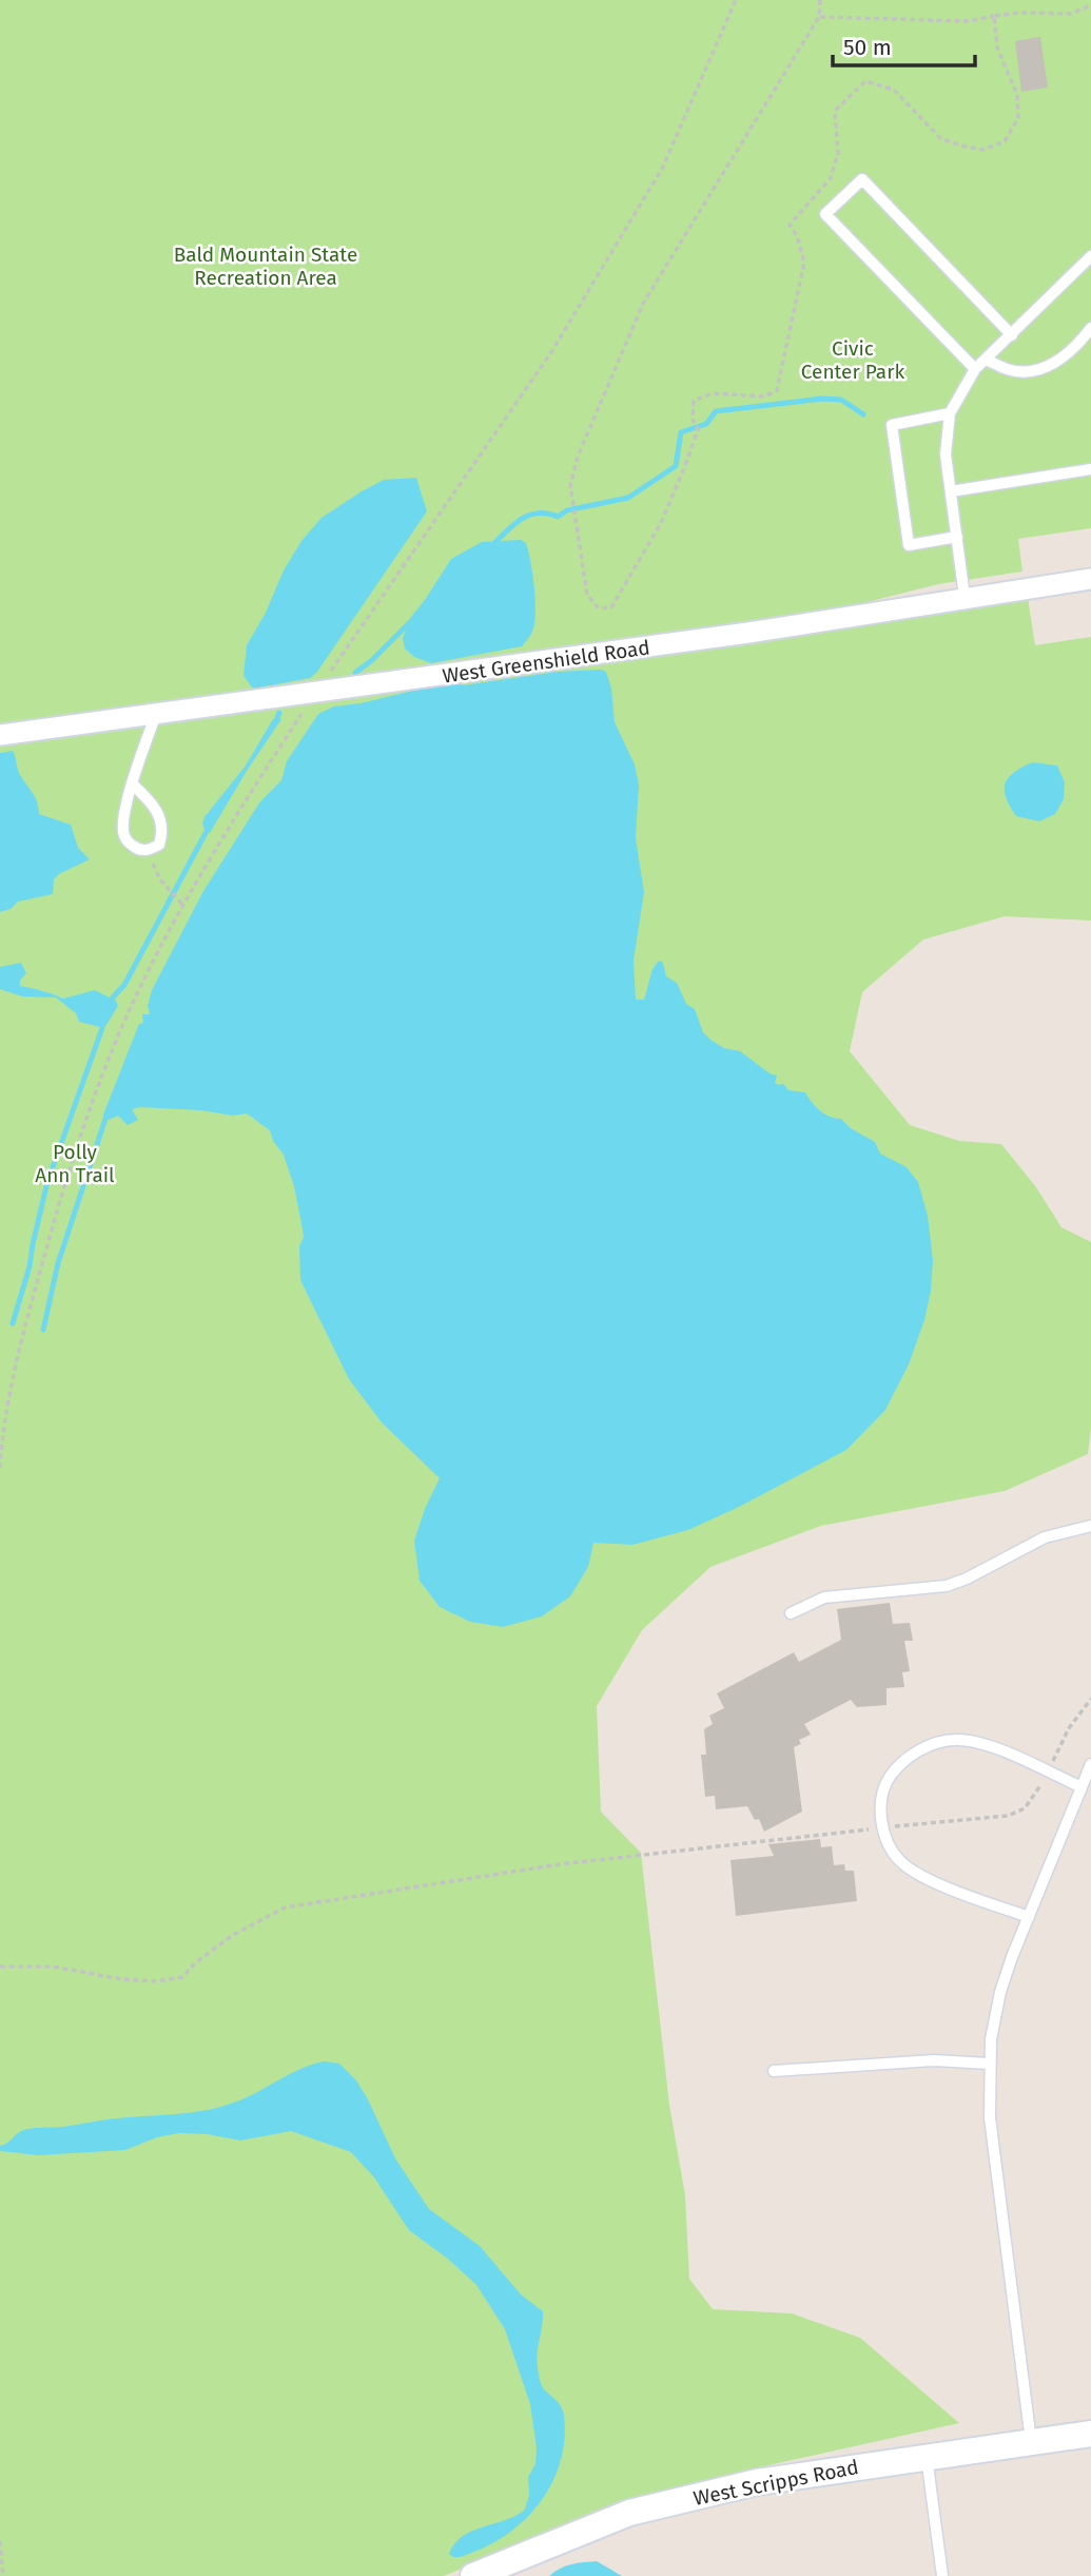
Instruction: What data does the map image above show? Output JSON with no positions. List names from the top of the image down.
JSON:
{
  "streets": {
    "street": ["West Greenshield Road", "West Scripps Road"]
  },
  "parks": ["Bald Mountain State Recreation Area", "Civic Center Park", "Polly Ann Trail"],
  "scale_bar": "50 m"
}
